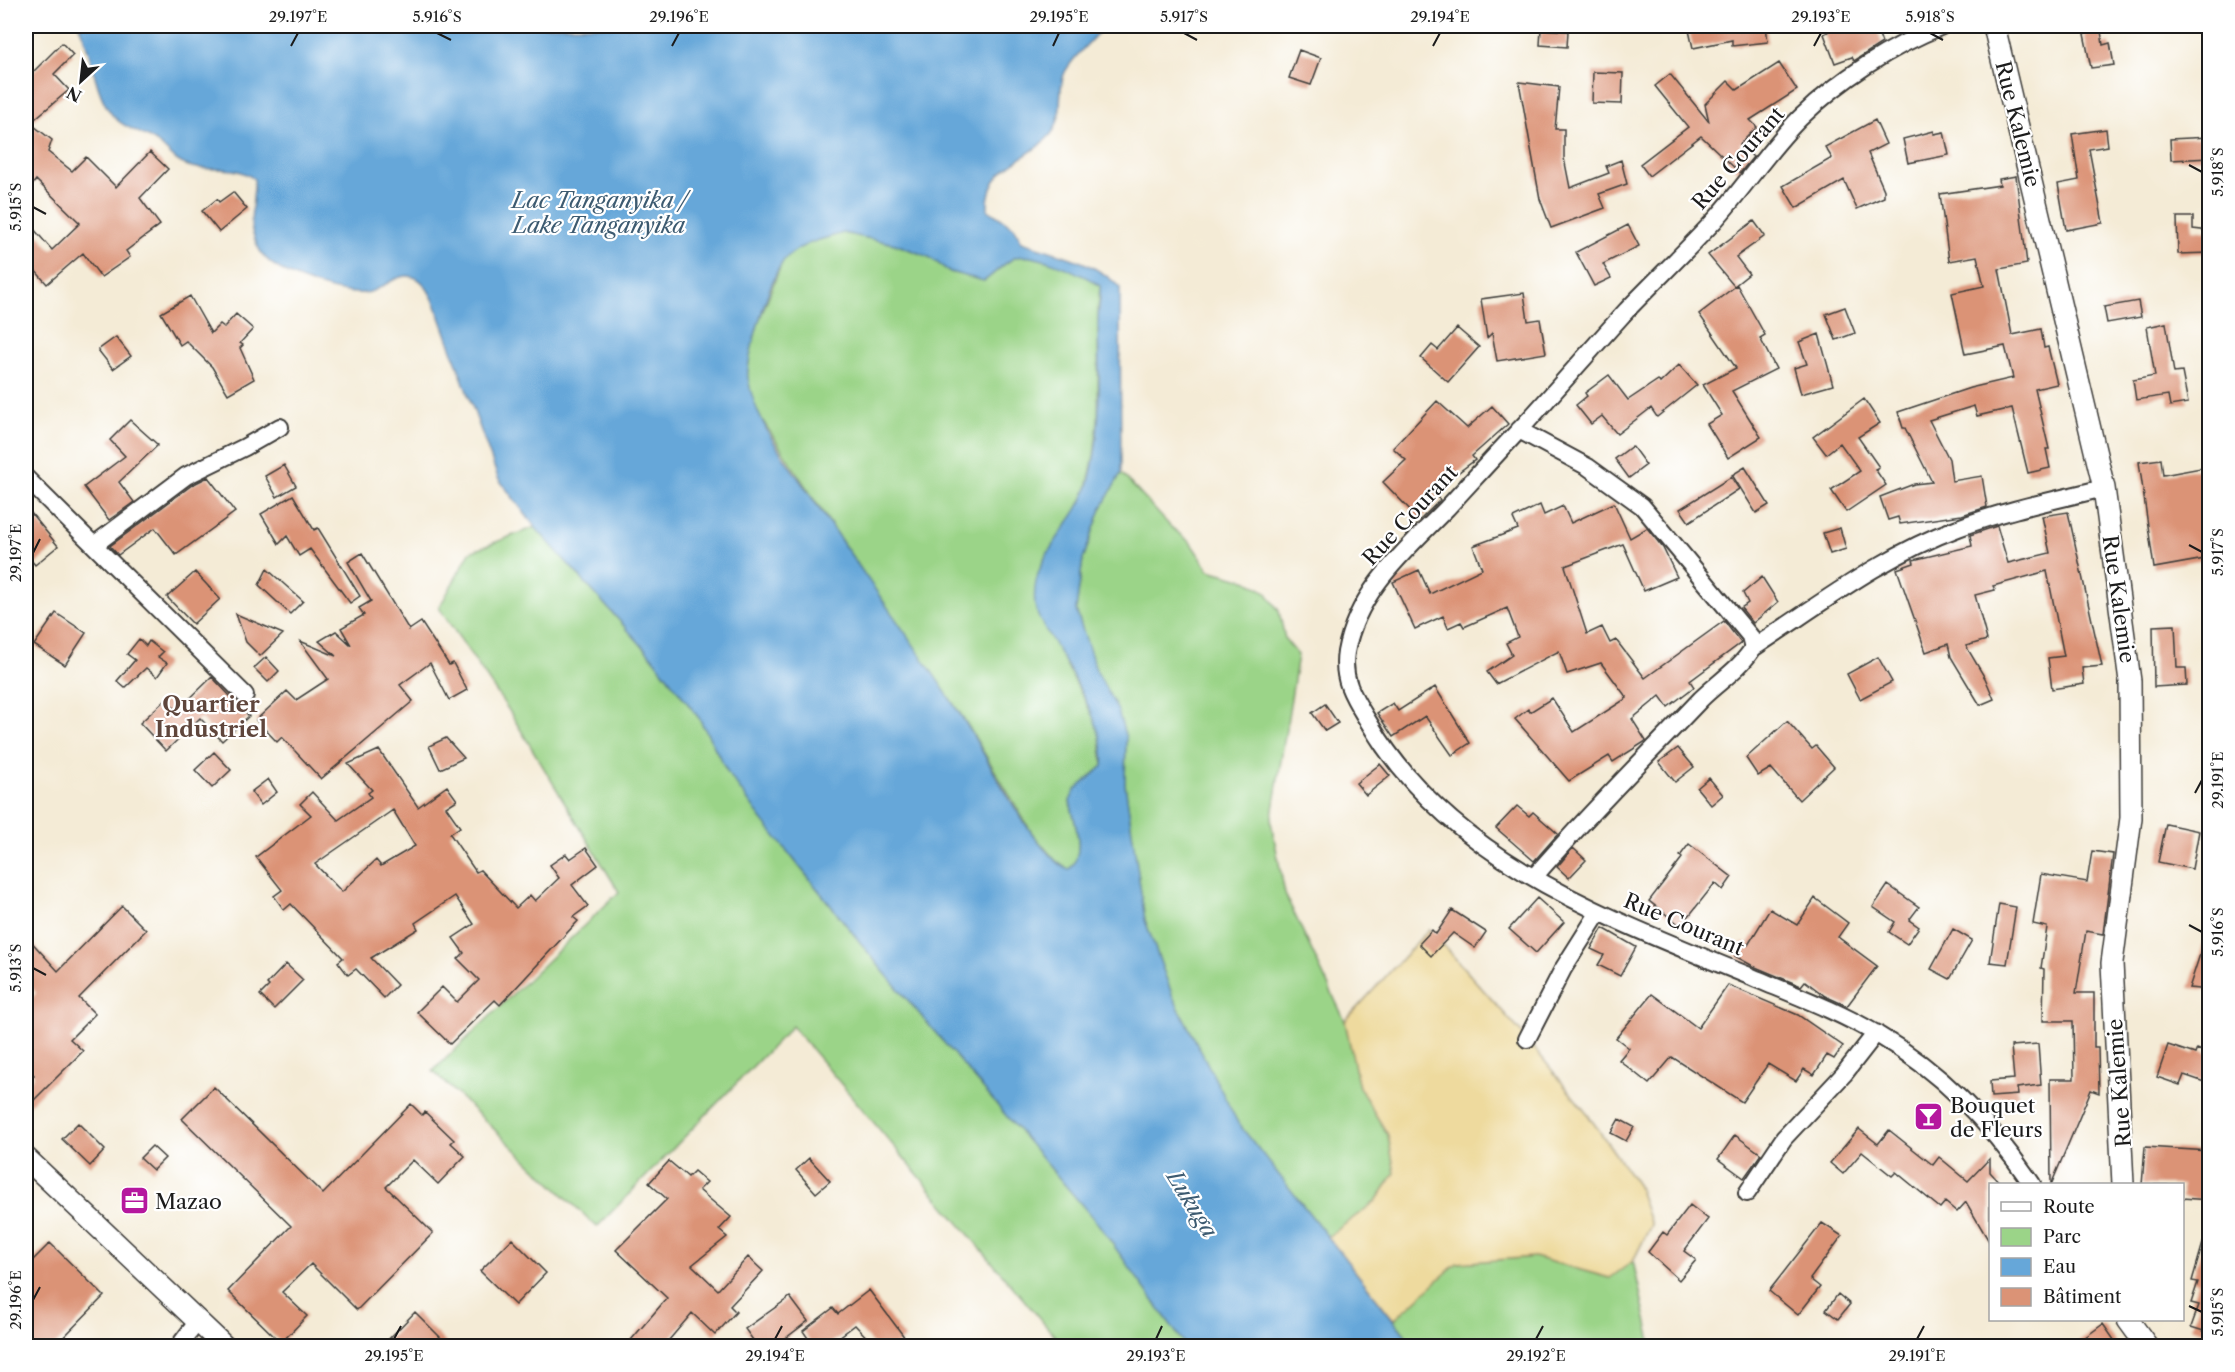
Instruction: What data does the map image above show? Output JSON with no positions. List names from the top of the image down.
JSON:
{
  "streets": {
    "street": ["Rue Kalemie", "Rue Courant"]
  },
  "districts": ["Quartier Industriel"],
  "water": ["Lac Tanganyika / Lake Tanganyika", "Lukuga"],
  "places": {
    "bar": ["Bouquet de Fleurs"],
    "office": ["Mazao"]
  },
  "legend": [
    "Route",
    "Parc",
    "Eau",
    "Bâtiment"
  ],
  "north": "bottom left",
  "coordinates": [
    "29.197°E",
    "5.916°S",
    "29.196°E",
    "29.195°E",
    "5.917°S",
    "29.194°E",
    "29.193°E",
    "5.918°S",
    "5.915°S",
    "29.191°E",
    "5.913°S",
    "29.192°E"
  ]
}
